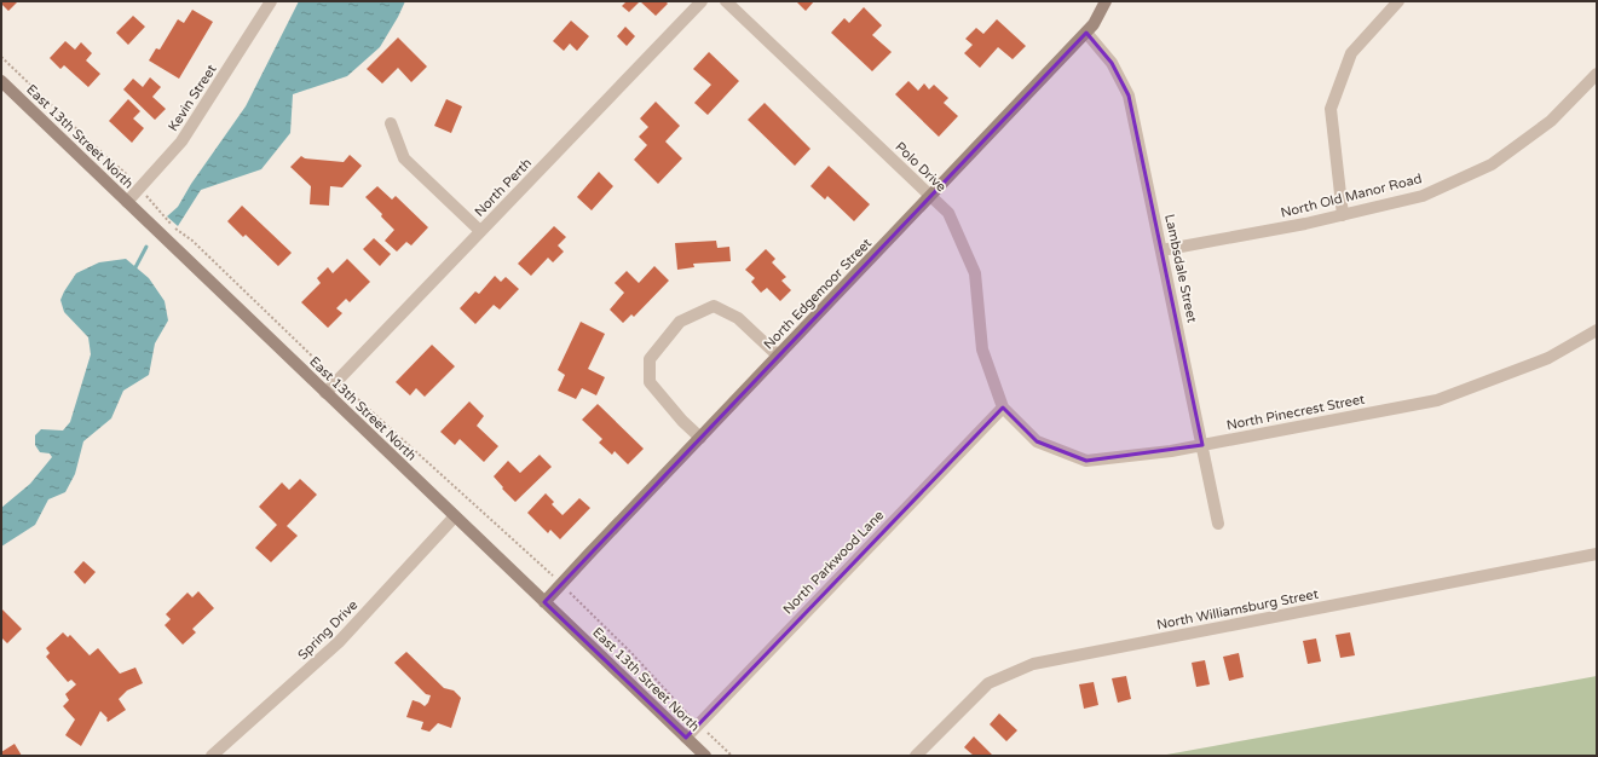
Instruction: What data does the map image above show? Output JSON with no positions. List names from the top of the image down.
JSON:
{
  "streets": {
    "main road": ["East 13th Street North", "North Edgemoor Street"],
    "street": [
      "Kevin Street",
      "Polo Drive",
      "North Perth",
      "North Old Manor Road",
      "Lambsdale Street",
      "North Pinecrest Street",
      "North Parkwood Lane",
      "North Williamsburg Street",
      "Spring Drive"
    ]
  },
  "crossings": [
    ["Kevin Street", "East 13th Street North"],
    ["East 13th Street North", "North Perth"],
    ["East 13th Street North", "North Edgemoor Street"],
    ["East 13th Street North", "North Parkwood Lane"],
    ["East 13th Street North", "Spring Drive"],
    ["Polo Drive", "North Edgemoor Street"],
    ["Polo Drive", "North Pinecrest Street"],
    ["Polo Drive", "North Parkwood Lane"],
    ["North Old Manor Road", "Lambsdale Street"],
    ["Lambsdale Street", "North Edgemoor Street"],
    ["Lambsdale Street", "North Pinecrest Street"],
    ["North Pinecrest Street", "North Parkwood Lane"]
  ]
}
